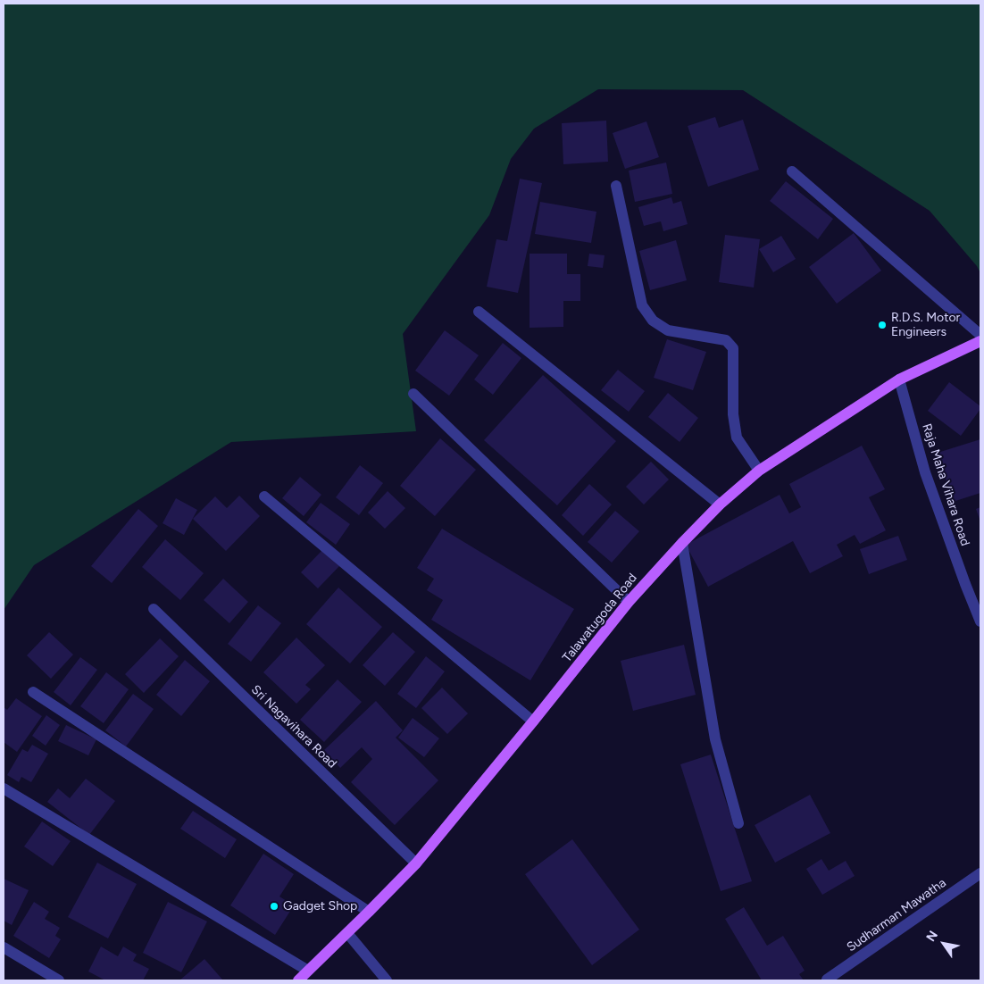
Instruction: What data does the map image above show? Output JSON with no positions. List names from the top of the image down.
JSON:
{
  "streets": {
    "main road": ["Talawatugoda Road"],
    "street": ["Raja Maha Vihara Road", "Sri Nagavihara Road", "Sudharman Mawatha"]
  },
  "crossings": [
    ["Raja Maha Vihara Road", "Talawatugoda Road"],
    ["Talawatugoda Road", "Sri Nagavihara Road"]
  ],
  "places": ["R.D.S. Motor Engineers", "Gadget Shop"],
  "north": "top left"
}
